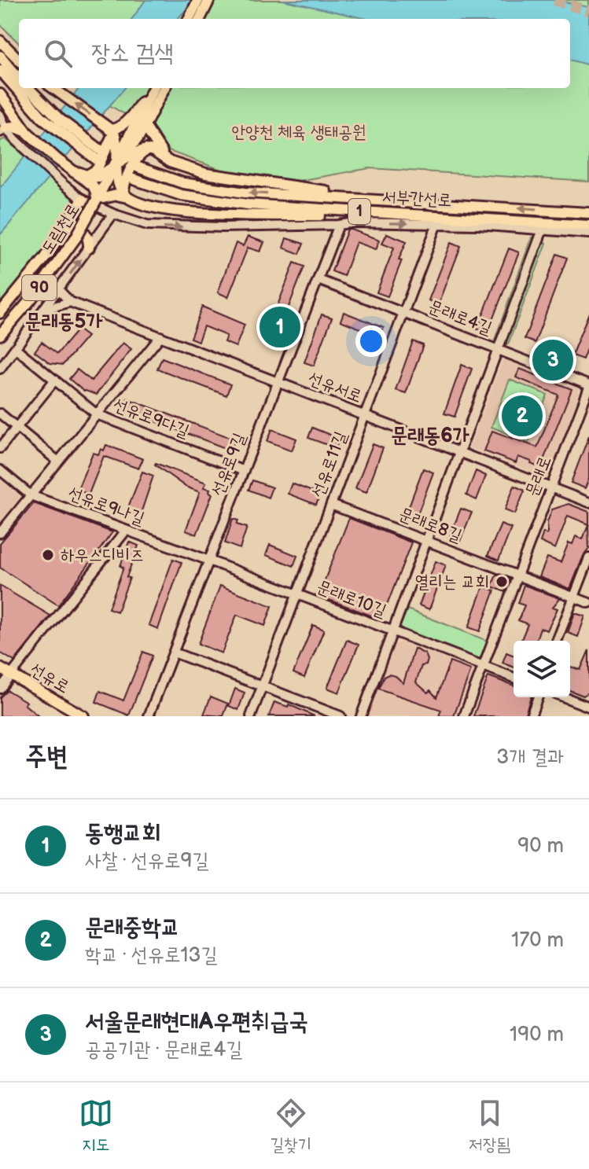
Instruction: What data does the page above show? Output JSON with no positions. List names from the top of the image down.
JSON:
{
  "streets": {
    "main road": [
      "서부간선로",
      "1",
      "도림천로",
      "90",
      "선유로"
    ],
    "street": [
      "문래로4길",
      "선유서로",
      "선유로9다길",
      "선유로9길",
      "선유로11길",
      "문래로",
      "선유로9나길",
      "문래로8길",
      "문래로10길"
    ]
  },
  "crossings": [
    ["서부간선로", "1"],
    ["1", "도림천로"],
    ["문래로4길", "선유로9길"],
    ["문래로4길", "선유로11길"],
    ["문래로4길", "문래로"],
    ["선유서로", "선유로9길"],
    ["선유서로", "선유로11길"],
    ["선유서로", "문래로"],
    ["선유로9다길", "선유로9길"],
    ["선유로9길", "선유로9나길"],
    ["선유로9길", "문래로10길"],
    ["선유로11길", "문래로8길"],
    ["선유로11길", "문래로10길"],
    ["문래로", "문래로8길"],
    ["문래로", "문래로10길"],
    ["선유로9나길", "문래로10길"]
  ],
  "districts": ["문래동5가", "문래동6가"],
  "parks": ["안양천 체육 생태공원"],
  "places": ["하우스디비즈", "열리는 교회"],
  "page": {
    "search": "장소 검색",
    "pins": ["1", "3", "2"],
    "heading": ["주변", "3개 결과"],
    "list": [
      {
        "mark": "1",
        "name": "동행교회",
        "note": "사찰 · 선유로9길",
        "value": "90 m"
      },
      {
        "mark": "2",
        "name": "문래중학교",
        "note": "학교 · 선유로13길",
        "value": "170 m"
      },
      {
        "mark": "3",
        "name": "서울문래현대A우편취급국",
        "note": "공공기관 · 문래로4길",
        "value": "190 m"
      }
    ],
    "nav": ["지도", "길찾기", "저장됨"]
  }
}
